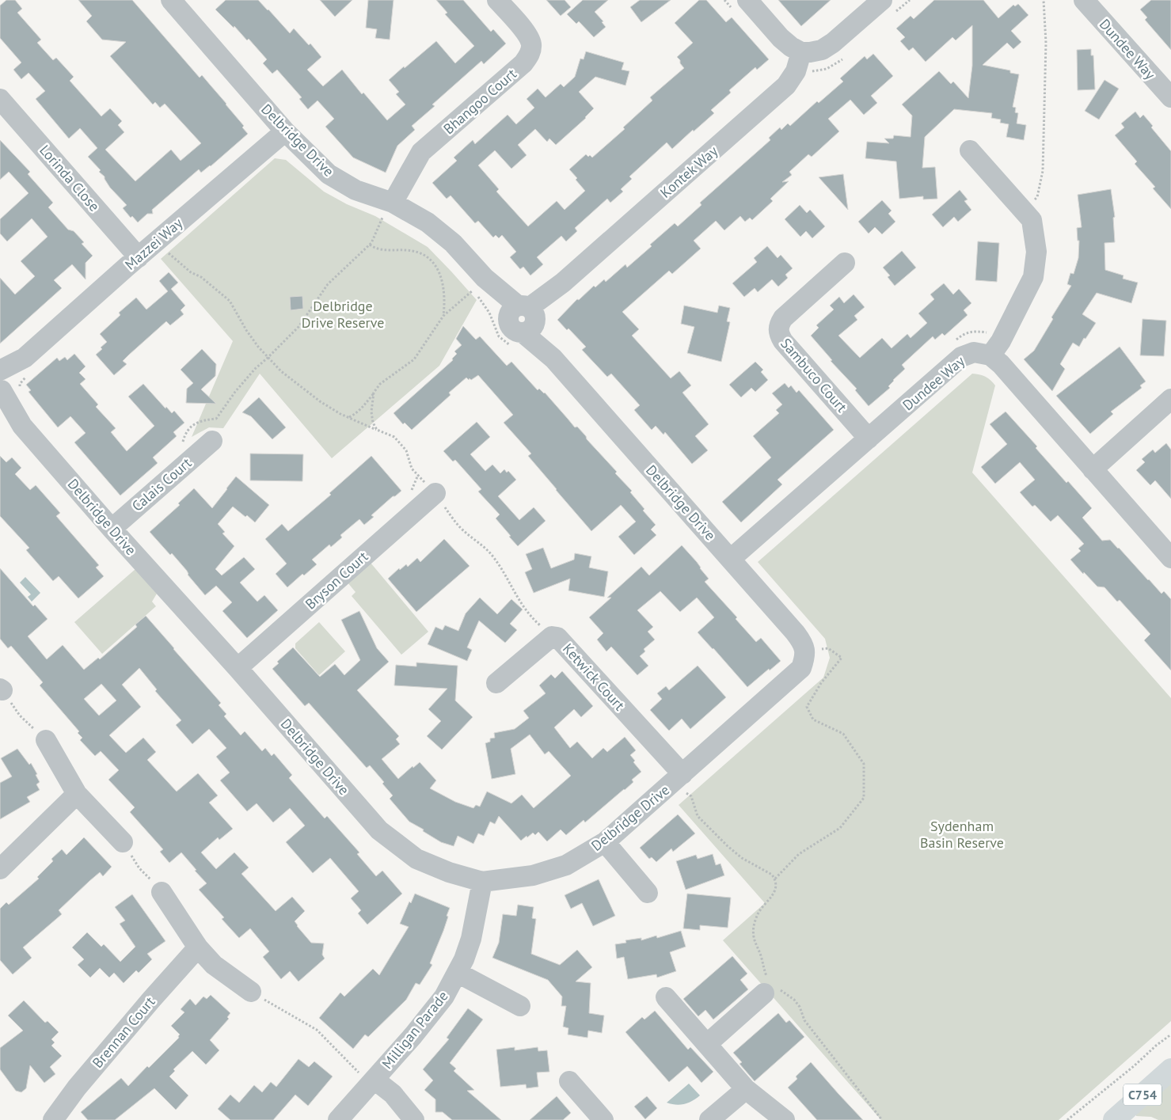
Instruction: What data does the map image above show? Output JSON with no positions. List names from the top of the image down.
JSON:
{
  "streets": {
    "highway": ["C754"],
    "street": [
      "Dundee Way",
      "Bhangoo Court",
      "Delbridge Drive",
      "Kontek Way",
      "Lorinda Close",
      "Mazzei Way",
      "Sambuco Court",
      "Calais Court",
      "Bryson Court",
      "Ketwick Court",
      "Milligan Parade",
      "Brennan Court"
    ]
  },
  "crossings": [
    ["Dundee Way", "Delbridge Drive"],
    ["Dundee Way", "Sambuco Court"],
    ["Bhangoo Court", "Delbridge Drive"],
    ["Delbridge Drive", "Kontek Way"],
    ["Delbridge Drive", "Mazzei Way"],
    ["Delbridge Drive", "Calais Court"],
    ["Delbridge Drive", "Bryson Court"],
    ["Delbridge Drive", "Ketwick Court"],
    ["Delbridge Drive", "Milligan Parade"],
    ["Lorinda Close", "Mazzei Way"]
  ],
  "parks": ["Delbridge Drive Reserve", "Sydenham Basin Reserve"]
}
